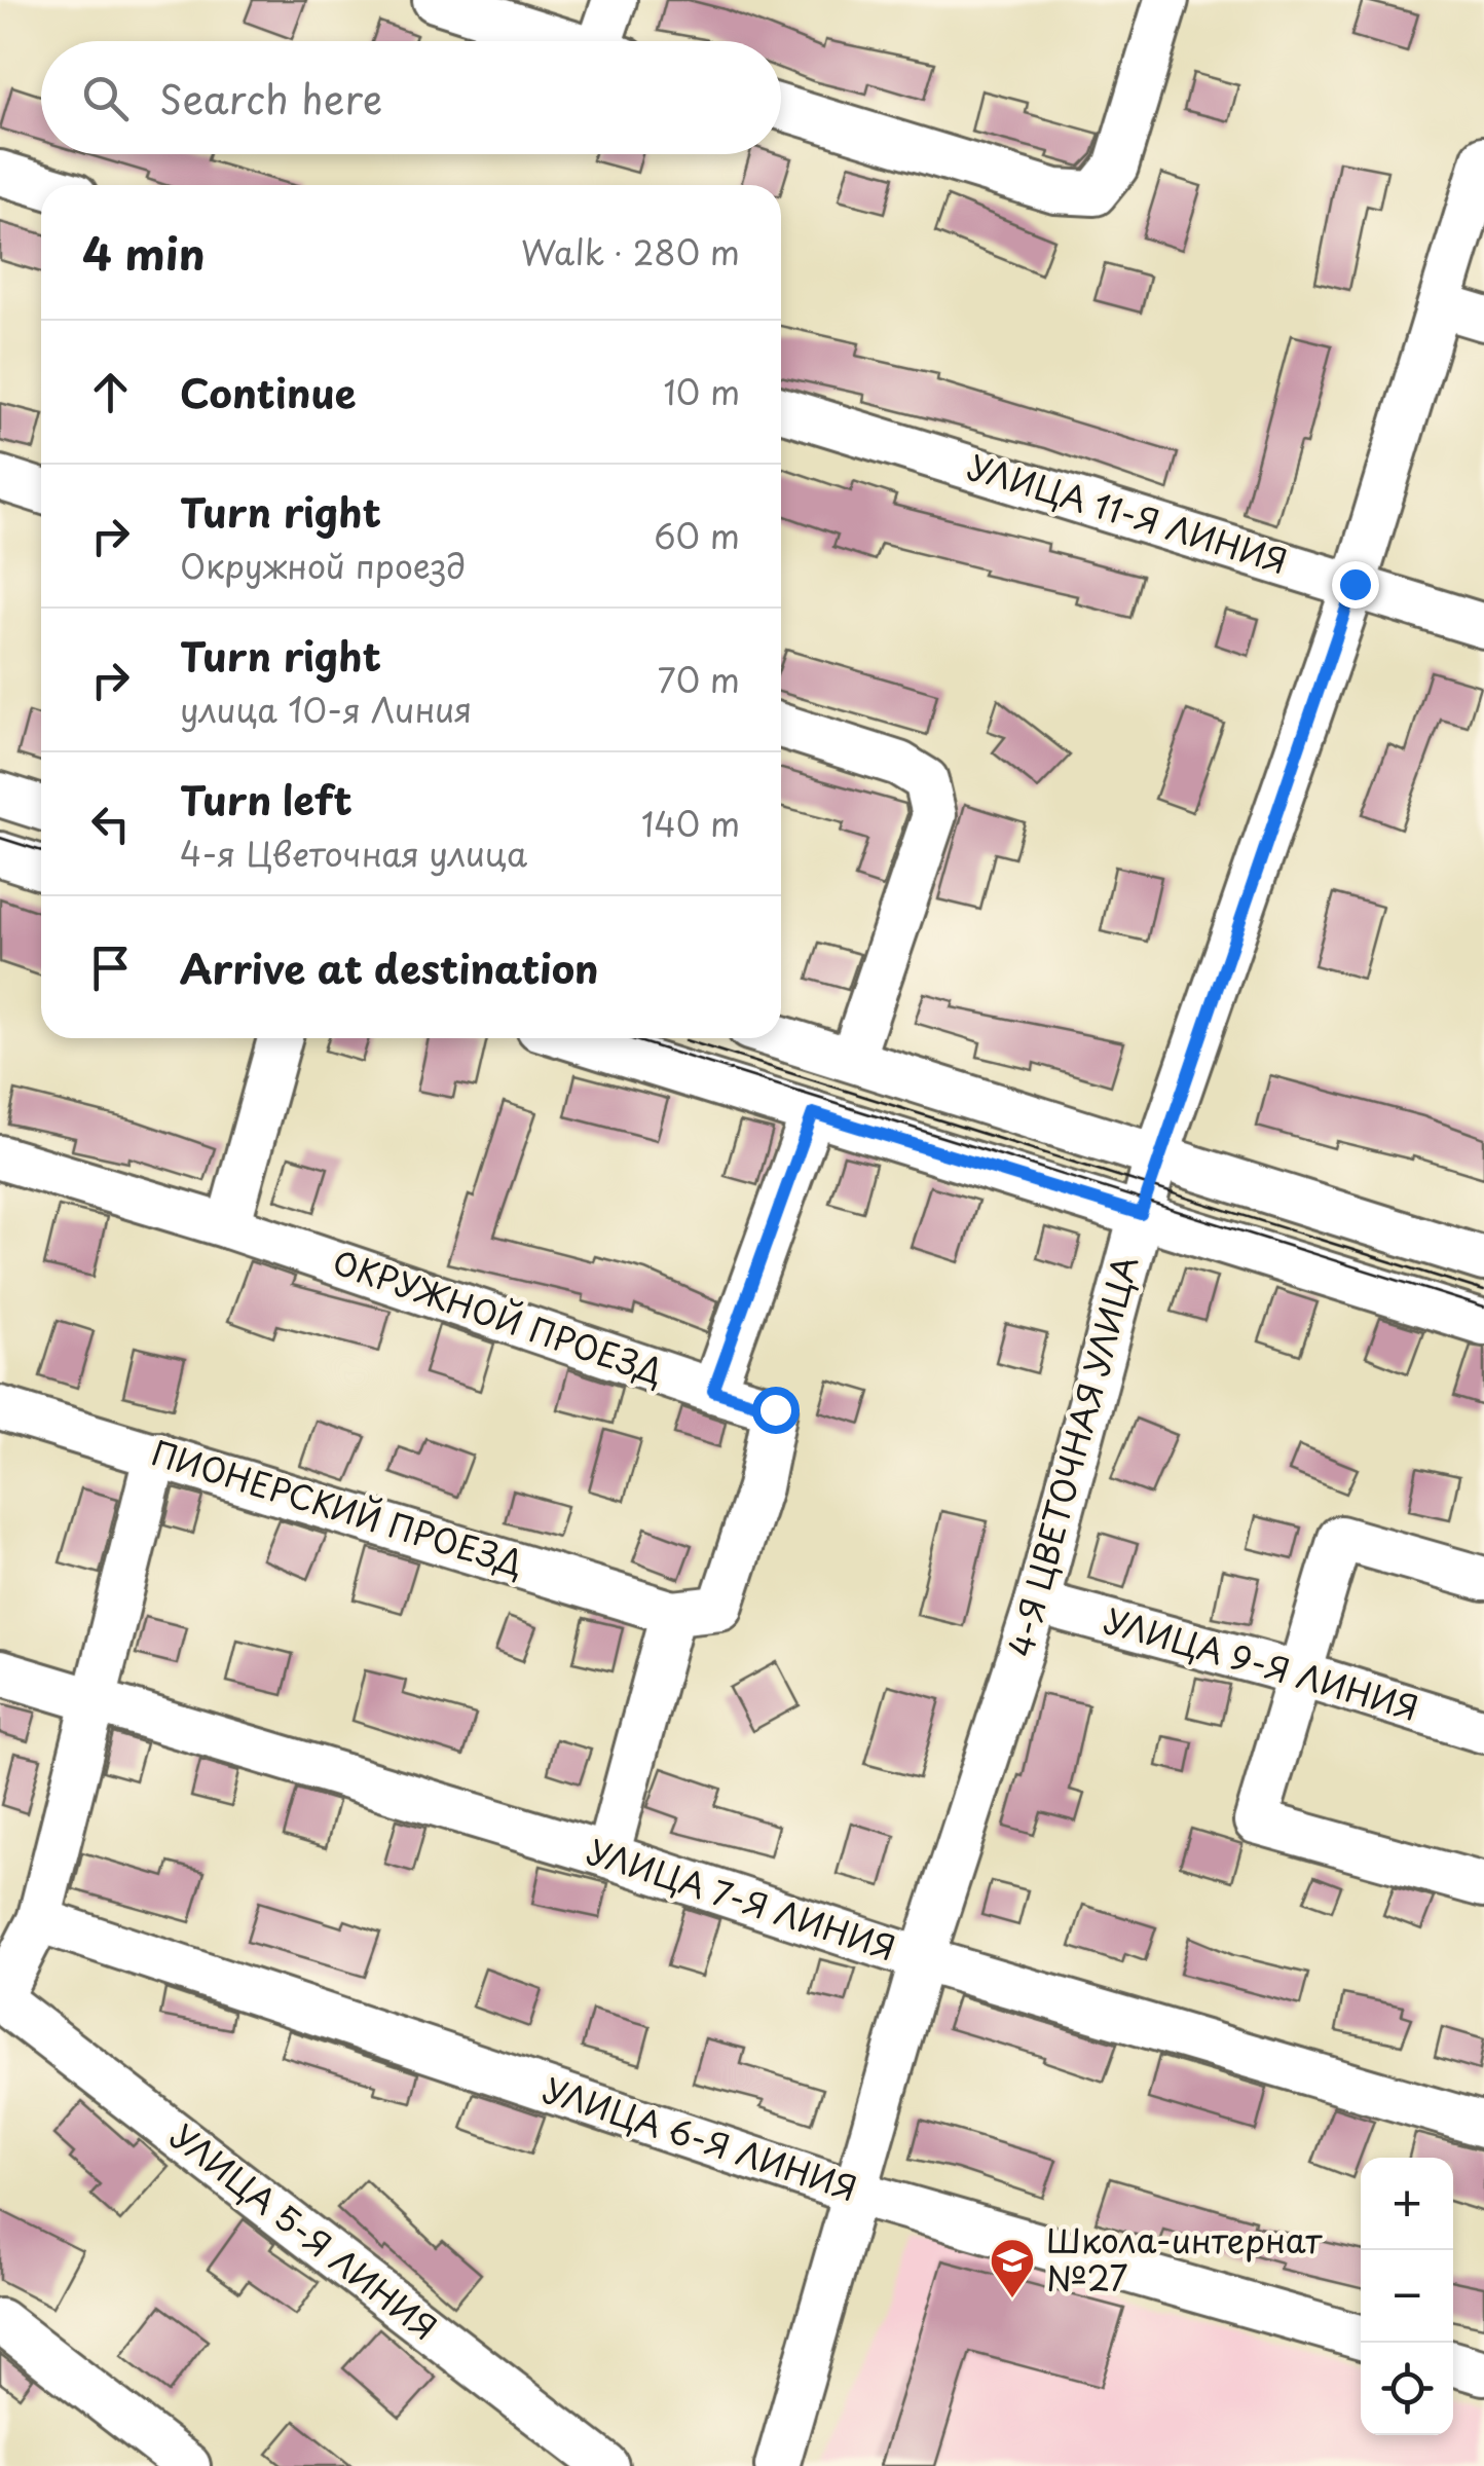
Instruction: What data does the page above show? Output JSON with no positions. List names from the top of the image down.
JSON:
{
  "streets": {
    "street": [
      "УЛИЦА 11-Я ЛИНИЯ",
      "ОКРУЖНОЙ ПРОЕЗД",
      "4-Я ЦВЕТОЧНАЯ УЛИЦА",
      "ПИОНЕРСКИЙ ПРОЕЗД",
      "УЛИЦА 9-Я ЛИНИЯ",
      "УЛИЦА 7-Я ЛИНИЯ",
      "УЛИЦА 6-Я ЛИНИЯ",
      "УЛИЦА 5-Я ЛИНИЯ"
    ]
  },
  "crossings": [
    ["УЛИЦА 11-Я ЛИНИЯ", "4-Я ЦВЕТОЧНАЯ УЛИЦА"],
    ["ОКРУЖНОЙ ПРОЕЗД", "ПИОНЕРСКИЙ ПРОЕЗД"],
    ["4-Я ЦВЕТОЧНАЯ УЛИЦА", "УЛИЦА 9-Я ЛИНИЯ"],
    ["4-Я ЦВЕТОЧНАЯ УЛИЦА", "УЛИЦА 7-Я ЛИНИЯ"],
    ["4-Я ЦВЕТОЧНАЯ УЛИЦА", "УЛИЦА 6-Я ЛИНИЯ"]
  ],
  "places": {
    "school or university": ["Школа-интернат №27"]
  },
  "page": {
    "search": "Search here",
    "heading": ["4 min", "Walk · 280 m"],
    "list": [
      ["Continue", "10 m"],
      ["Turn right", "Окружной проезд", "60 m"],
      ["Turn right", "улица 10-я Линия", "70 m"],
      ["Turn left", "4-я Цветочная улица", "140 m"],
      "Arrive at destination"
    ],
    "map_buttons": ["+", "−"]
  }
}
